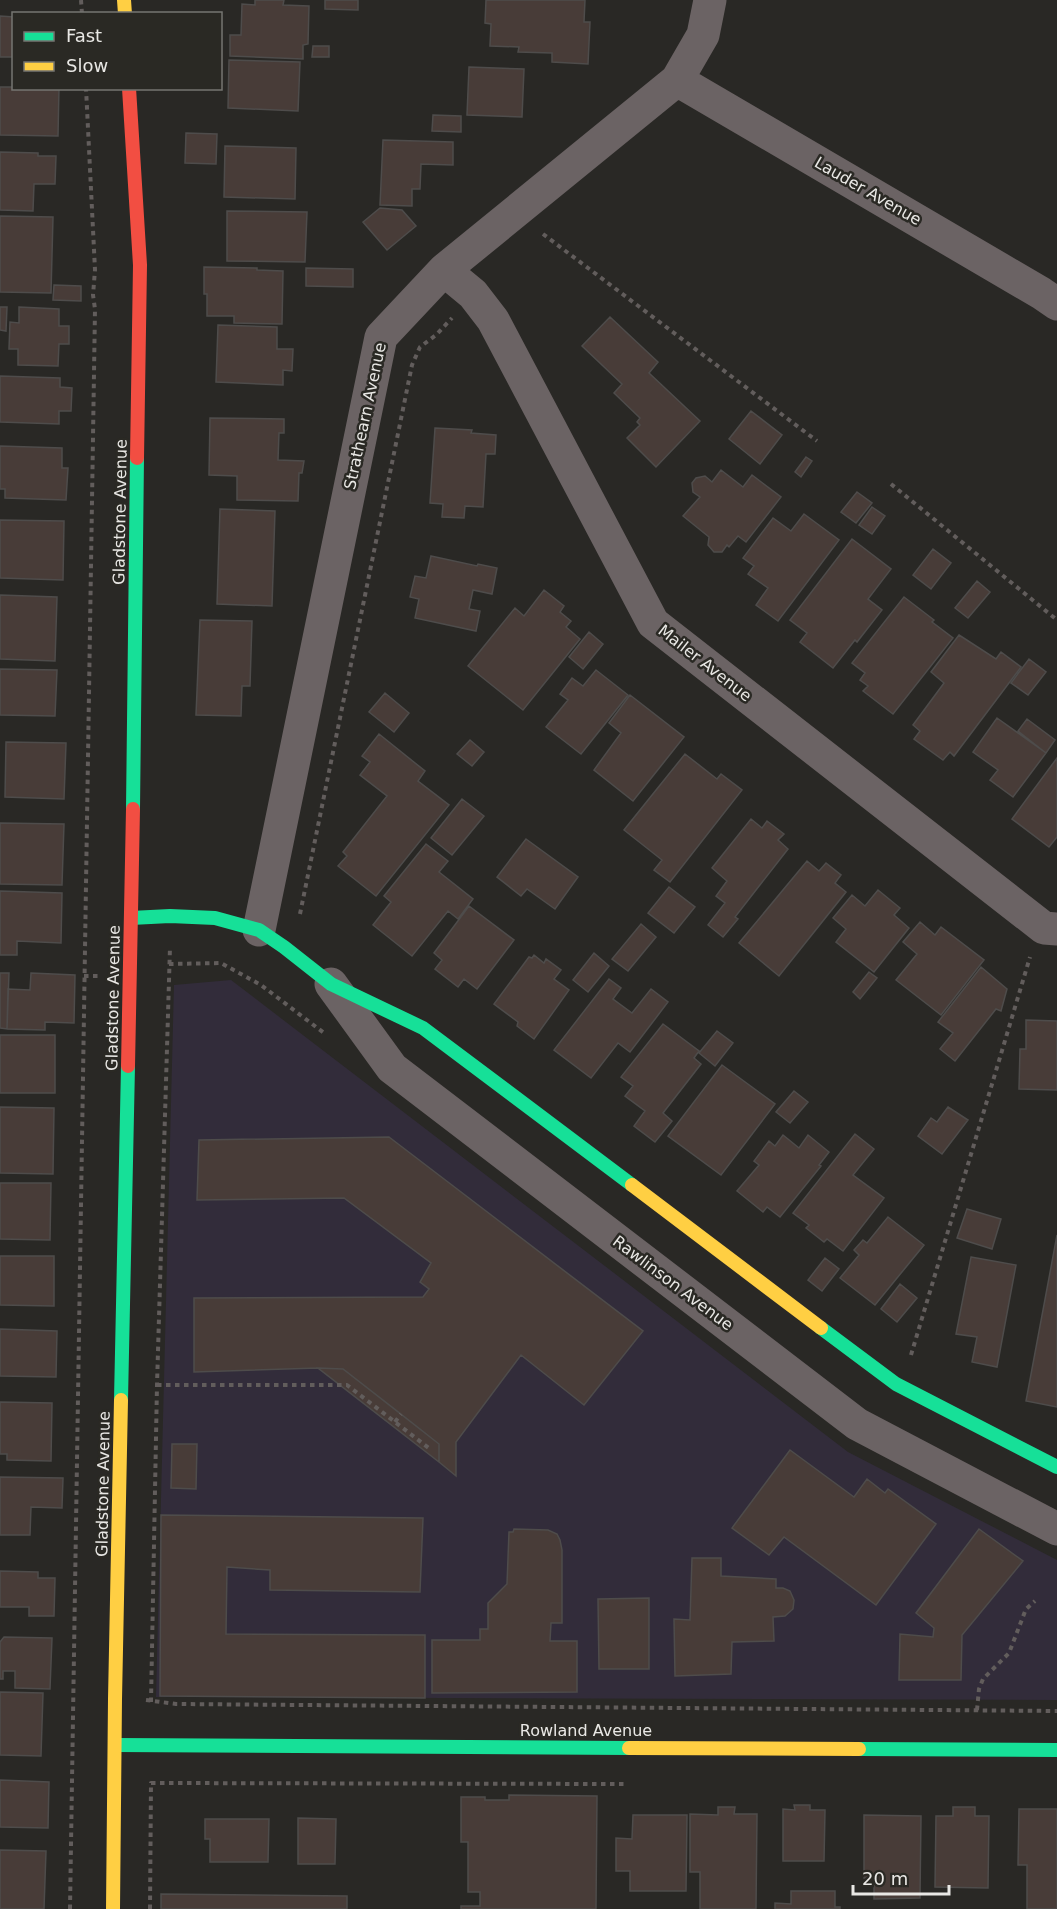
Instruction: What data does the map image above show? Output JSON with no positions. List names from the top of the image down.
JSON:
{
  "streets": {
    "street": [
      "Lauder Avenue",
      "Strathearn Avenue",
      "Gladstone Avenue",
      "Mailer Avenue",
      "Rawlinson Avenue",
      "Rowland Avenue"
    ]
  },
  "crossings": [
    ["Lauder Avenue", "Strathearn Avenue"],
    ["Strathearn Avenue", "Mailer Avenue"],
    ["Strathearn Avenue", "Rawlinson Avenue"],
    ["Gladstone Avenue", "Rawlinson Avenue"],
    ["Gladstone Avenue", "Rowland Avenue"]
  ],
  "legend": ["Fast", "Slow"],
  "scale_bar": "20 m"
}
